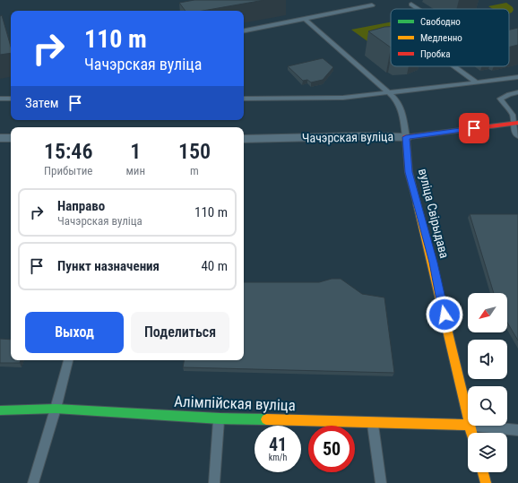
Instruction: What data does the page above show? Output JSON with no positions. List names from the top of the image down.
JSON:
{
  "streets": {
    "main road": ["Чачэрская вуліца", "вуліца Свірыдава", "Алімпійская вуліца"]
  },
  "crossings": [
    ["Чачэрская вуліца", "вуліца Свірыдава"]
  ],
  "legend": ["Свободно", "Медленно", "Пробка"],
  "north": "bottom left",
  "page": {
    "turn": ["110 m", "Чачэрская вуліца"],
    "then": "Затем",
    "eta": [
      "15:46",
      "Прибытие",
      "1",
      "мин",
      "150",
      "m"
    ],
    "list": [
      {
        "name": "Направо",
        "note": "Чачэрская вуліца",
        "value": "110 m"
      },
      {
        "name": "Пункт назначения",
        "value": "40 m"
      }
    ],
    "buttons": ["Выход", "Поделиться"],
    "speed": "41 km/h",
    "limit": "50"
  }
}
